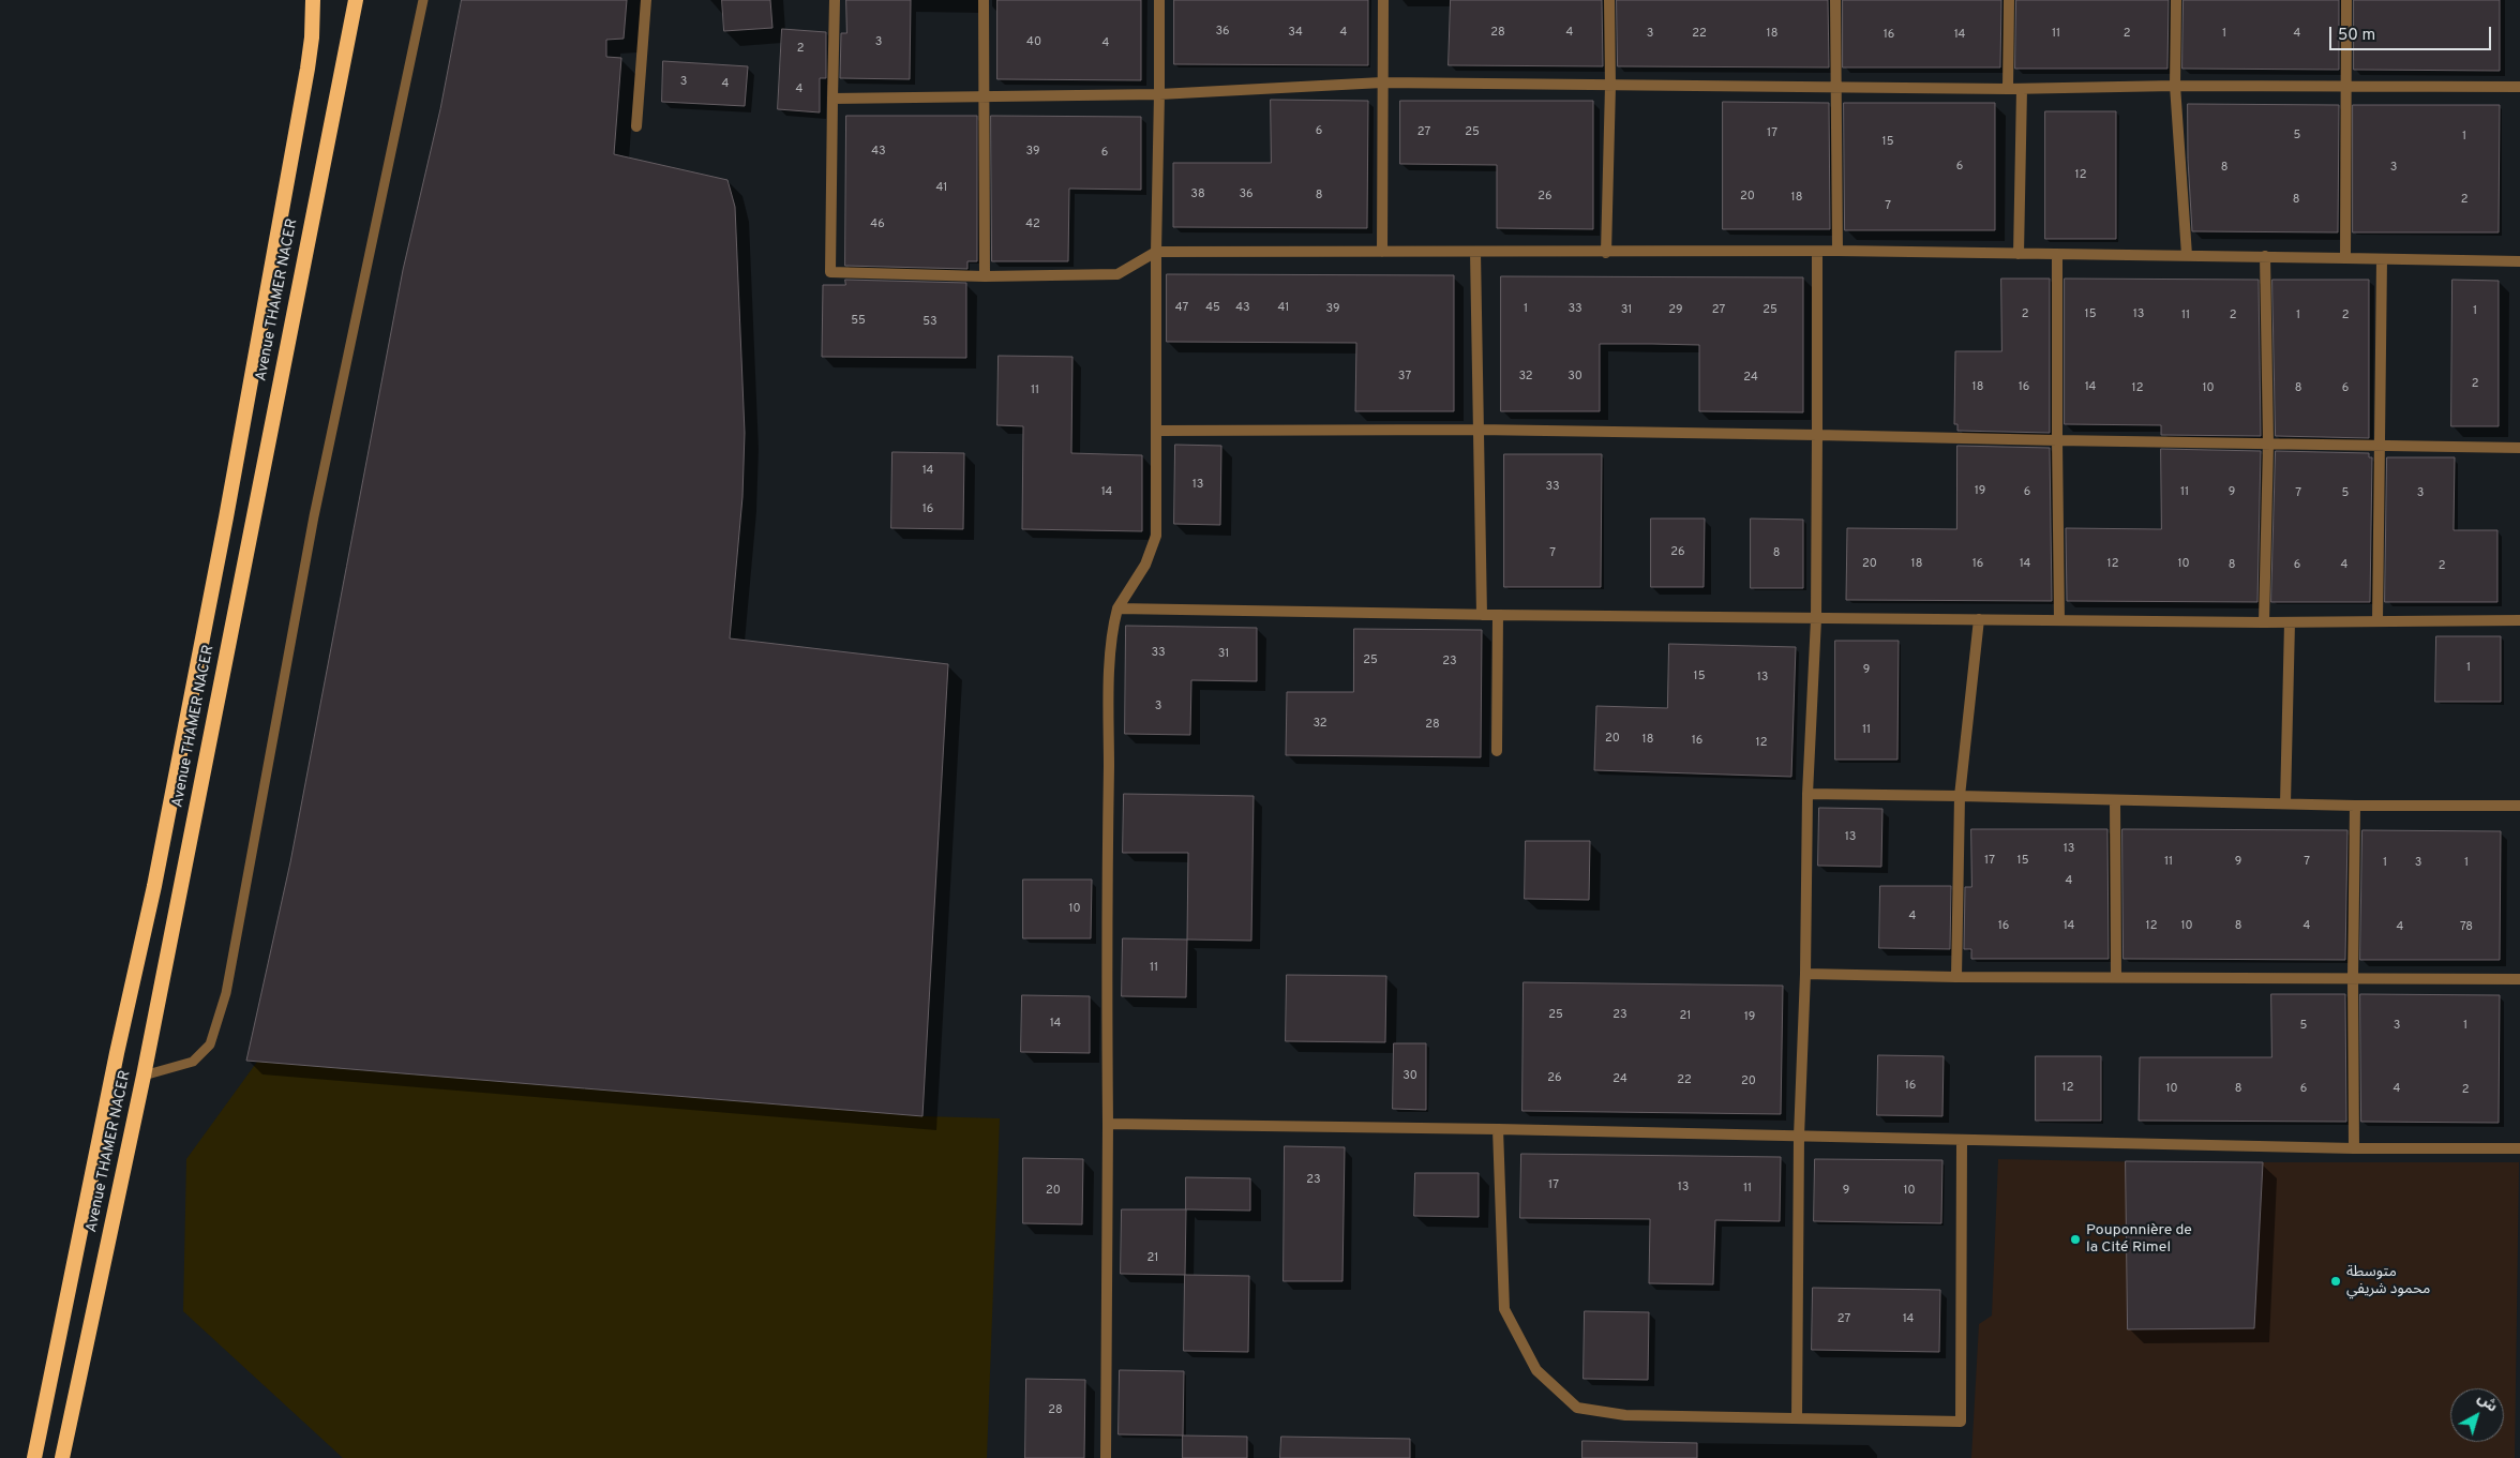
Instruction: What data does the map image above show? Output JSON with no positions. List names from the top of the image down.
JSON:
{
  "streets": {
    "highway": ["Avenue THAMER NACER"]
  },
  "places": ["Pouponnière de la Cité Rimel", "متوسطة محمود شريفي"],
  "house_numbers": [
    "36",
    "34",
    "4",
    "28",
    "4",
    "3",
    "22",
    "18",
    "11",
    "2",
    "1",
    "4",
    "16",
    "14",
    "3",
    "40",
    "4",
    "2",
    "3",
    "4",
    "4",
    "6",
    "27",
    "25",
    "17",
    "5",
    "1",
    "15",
    "43",
    "39",
    "6",
    "6",
    "8",
    "3",
    "12",
    "41",
    "38",
    "36",
    "8",
    "26",
    "20",
    "18",
    "8",
    "2",
    "7",
    "46",
    "42",
    "47",
    "45",
    "43",
    "41",
    "39",
    "1",
    "33",
    "31",
    "29",
    "27",
    "25",
    "1",
    "2",
    "15",
    "13",
    "11",
    "2",
    "1",
    "2",
    "55",
    "53",
    "37",
    "32",
    "30",
    "24",
    "2",
    "18",
    "16",
    "14",
    "12",
    "10",
    "8",
    "6",
    "11",
    "14",
    "13",
    "33",
    "19",
    "14",
    "6",
    "11",
    "9",
    "7",
    "5",
    "3",
    "16",
    "26",
    "7",
    "8",
    "20",
    "18",
    "16",
    "14",
    "12",
    "10",
    "8",
    "6",
    "4",
    "2",
    "33",
    "31",
    "25",
    "23",
    "1",
    "9",
    "15",
    "13",
    "3",
    "32",
    "28",
    "11",
    "20",
    "18",
    "16",
    "12",
    "13",
    "13",
    "17",
    "15",
    "11",
    "9",
    "7",
    "1",
    "3",
    "1",
    "4",
    "10",
    "4",
    "16",
    "14",
    "12",
    "10",
    "8",
    "4",
    "4",
    "78",
    "11",
    "25",
    "23",
    "21",
    "19",
    "14",
    "5",
    "3",
    "1",
    "30",
    "26",
    "24",
    "22",
    "20",
    "16",
    "12",
    "10",
    "8",
    "6",
    "4",
    "2",
    "23",
    "17",
    "13",
    "11",
    "20",
    "9",
    "10",
    "21",
    "27",
    "14",
    "28"
  ],
  "scale_bar": "50 m",
  "north": "top right"
}
